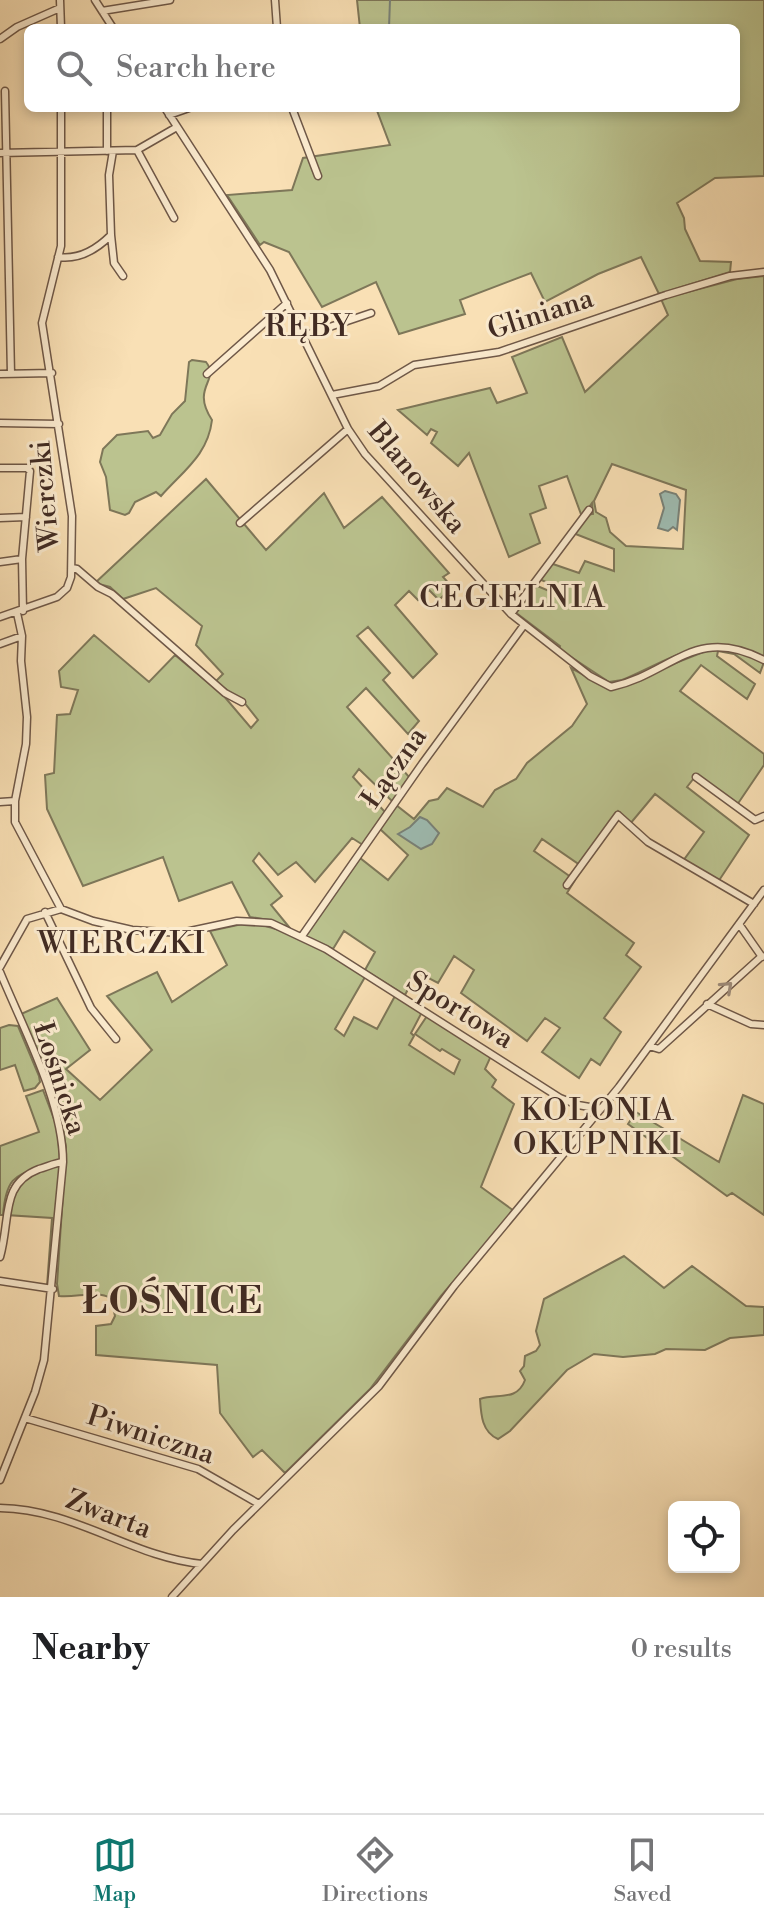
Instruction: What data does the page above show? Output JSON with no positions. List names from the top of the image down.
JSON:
{
  "streets": {
    "street": [
      "Gliniana",
      "Blanowska",
      "Wierczki",
      "Łączna",
      "Sportowa",
      "Łośnicka",
      "Piwniczna",
      "Zwarta"
    ]
  },
  "crossings": [
    ["Gliniana", "Blanowska"],
    ["Blanowska", "Łączna"],
    ["Łączna", "Sportowa"],
    ["Łośnicka", "Piwniczna"]
  ],
  "districts": [
    "RĘBY",
    "CEGIELNIA",
    "WIERCZKI",
    "KOLONIA OKUPNIKI",
    "ŁOŚNICE"
  ],
  "page": {
    "search": "Search here",
    "heading": ["Nearby", "0 results"],
    "nav": ["Map", "Directions", "Saved"]
  }
}
